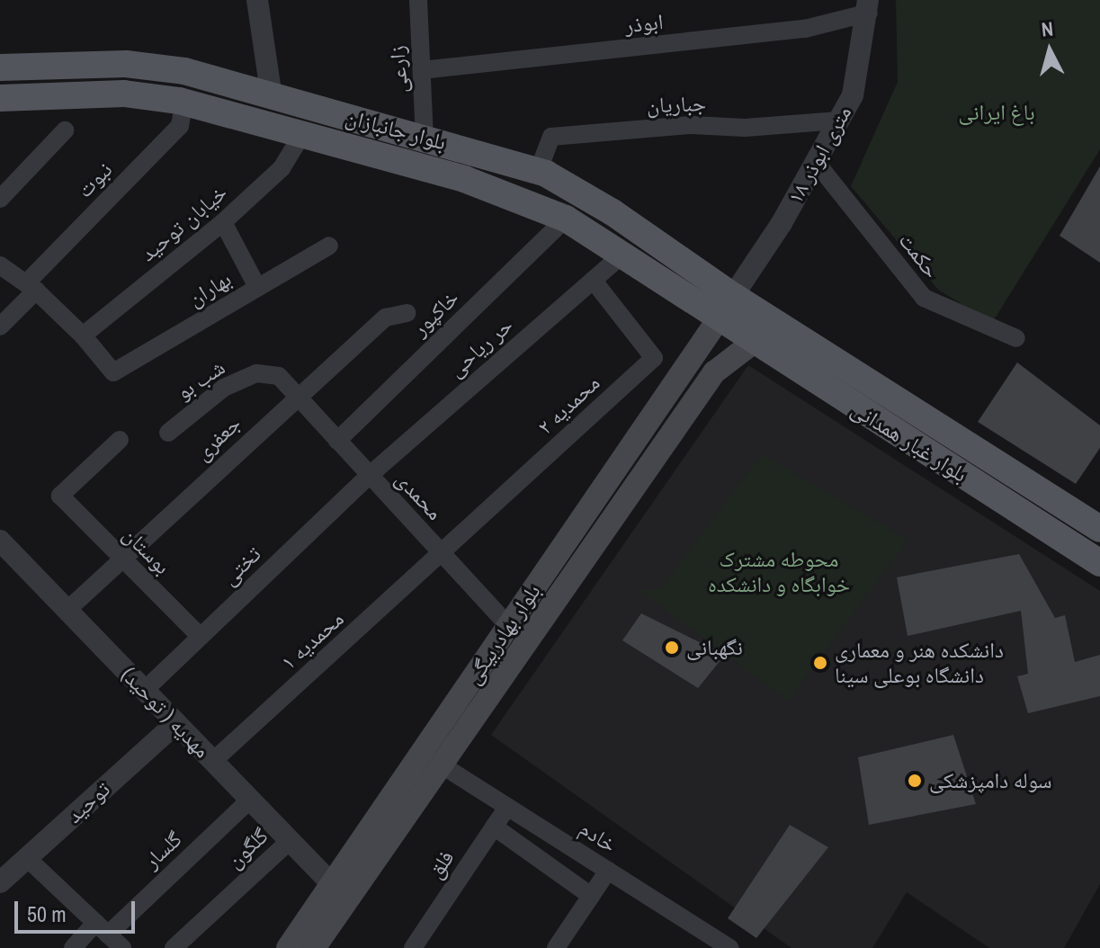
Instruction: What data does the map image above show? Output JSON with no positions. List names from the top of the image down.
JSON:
{
  "streets": {
    "main road": ["بلوار جانبازان", "بلوار غبار همدانی", "بلوار بهادربیگی"],
    "street": [
      "ابوذر",
      "زارعی",
      "جباریان",
      "۱۸ متری ابوذر",
      "نبوت",
      "خیابان توحید",
      "حکمت",
      "بهاران",
      "خاکپور",
      "حر ریاحی",
      "شب بو",
      "محمدیه ۲",
      "جعفری",
      "محمدی",
      "بوستان",
      "تختی",
      "محمدیه ۱",
      "مهدیه ( توحید)",
      "توحید",
      "خادم",
      "گلگون",
      "گلسار",
      "فلق"
    ]
  },
  "crossings": [
    ["ابوذر", "زارعی"],
    ["ابوذر", "۱۸ متری ابوذر"],
    ["زارعی", "بلوار جانبازان"],
    ["جباریان", "بلوار جانبازان"],
    ["جباریان", "۱۸ متری ابوذر"],
    ["بلوار جانبازان", "۱۸ متری ابوذر"],
    ["بلوار جانبازان", "نبوت"],
    ["بلوار جانبازان", "خیابان توحید"],
    ["بلوار جانبازان", "خاکپور"],
    ["بلوار جانبازان", "حر ریاحی"],
    ["بلوار جانبازان", "بلوار غبار همدانی"],
    ["بلوار جانبازان", "بلوار بهادربیگی"],
    ["۱۸ متری ابوذر", "حکمت"],
    ["۱۸ متری ابوذر", "بلوار غبار همدانی"],
    ["خیابان توحید", "بهاران"],
    ["خاکپور", "محمدی"],
    ["حر ریاحی", "محمدیه ۲"],
    ["حر ریاحی", "محمدی"],
    ["حر ریاحی", "تختی"],
    ["شب بو", "جعفری"],
    ["شب بو", "محمدی"],
    ["محمدیه ۲", "محمدی"],
    ["محمدیه ۲", "محمدیه ۱"],
    ["جعفری", "محمدی"],
    ["جعفری", "بوستان"],
    ["جعفری", "مهدیه ( توحید)"],
    ["بلوار غبار همدانی", "بلوار بهادربیگی"],
    ["محمدی", "تختی"],
    ["محمدی", "بلوار بهادربیگی"],
    ["محمدی", "محمدیه ۱"],
    ["بوستان", "تختی"],
    ["تختی", "مهدیه ( توحید)"],
    ["بلوار بهادربیگی", "مهدیه ( توحید)"],
    ["بلوار بهادربیگی", "خادم"],
    ["محمدیه ۱", "مهدیه ( توحید)"],
    ["مهدیه ( توحید)", "توحید"],
    ["مهدیه ( توحید)", "گلگون"],
    ["مهدیه ( توحید)", "گلسار"],
    ["خادم", "فلق"]
  ],
  "parks": ["باغ ایرانی", "محوطه مشترک خوابگاه و دانشکده"],
  "places": ["نگهبانی", "دانشکده هنر و معماری دانشگاه بوعلی سینا", "سوله دامپزشکی"],
  "scale_bar": "50 m",
  "north": "top"
}
